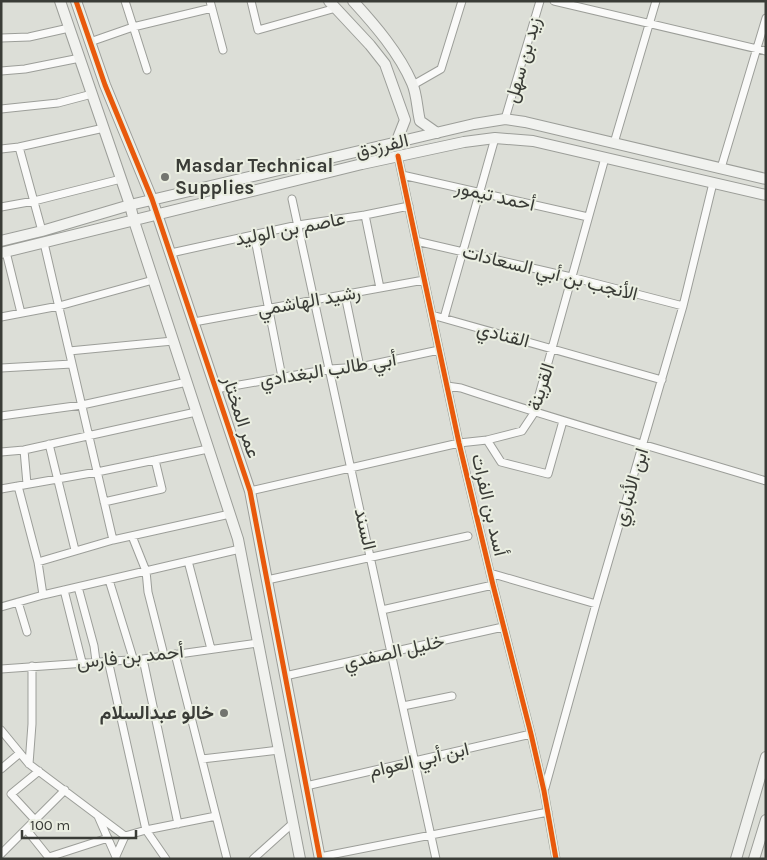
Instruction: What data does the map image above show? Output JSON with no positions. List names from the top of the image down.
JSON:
{
  "streets": {
    "street": [
      "زيد بن سهل",
      "الفرزدق",
      "أحمد تيمور",
      "عاصم بن الوليد",
      "الأنجب بن أبي السعادات",
      "رشيد الهاشمي",
      "القنادي",
      "أبي طالب البغدادي",
      "القرينة",
      "عمر المختار",
      "ابن الأنباري",
      "أسد بن الفرات",
      "السند",
      "خليل الصفدي",
      "أحمد بن فارس",
      "ابن أبي العوام"
    ]
  },
  "crossings": [
    ["زيد بن سهل", "الفرزدق"],
    ["الفرزدق", "القرينة"],
    ["الفرزدق", "عمر المختار"],
    ["الفرزدق", "ابن الأنباري"],
    ["الفرزدق", "أسد بن الفرات"],
    ["أحمد تيمور", "القرينة"],
    ["أحمد تيمور", "أسد بن الفرات"],
    ["عاصم بن الوليد", "عمر المختار"],
    ["عاصم بن الوليد", "أسد بن الفرات"],
    ["عاصم بن الوليد", "السند"],
    ["الأنجب بن أبي السعادات", "القرينة"],
    ["الأنجب بن أبي السعادات", "ابن الأنباري"],
    ["الأنجب بن أبي السعادات", "أسد بن الفرات"],
    ["رشيد الهاشمي", "عمر المختار"],
    ["رشيد الهاشمي", "أسد بن الفرات"],
    ["رشيد الهاشمي", "السند"],
    ["القنادي", "القرينة"],
    ["القنادي", "ابن الأنباري"],
    ["القنادي", "أسد بن الفرات"],
    ["أبي طالب البغدادي", "عمر المختار"],
    ["أبي طالب البغدادي", "أسد بن الفرات"],
    ["أبي طالب البغدادي", "السند"],
    ["القرينة", "عمر المختار"],
    ["القرينة", "أسد بن الفرات"],
    ["القرينة", "السند"],
    ["عمر المختار", "خليل الصفدي"],
    ["عمر المختار", "ابن أبي العوام"],
    ["ابن الأنباري", "أسد بن الفرات"],
    ["أسد بن الفرات", "خليل الصفدي"],
    ["أسد بن الفرات", "ابن أبي العوام"],
    ["السند", "خليل الصفدي"],
    ["السند", "ابن أبي العوام"]
  ],
  "places": ["Masdar Technical Supplies", "خالو عبدالسلام"],
  "scale_bar": "100 m"
}
